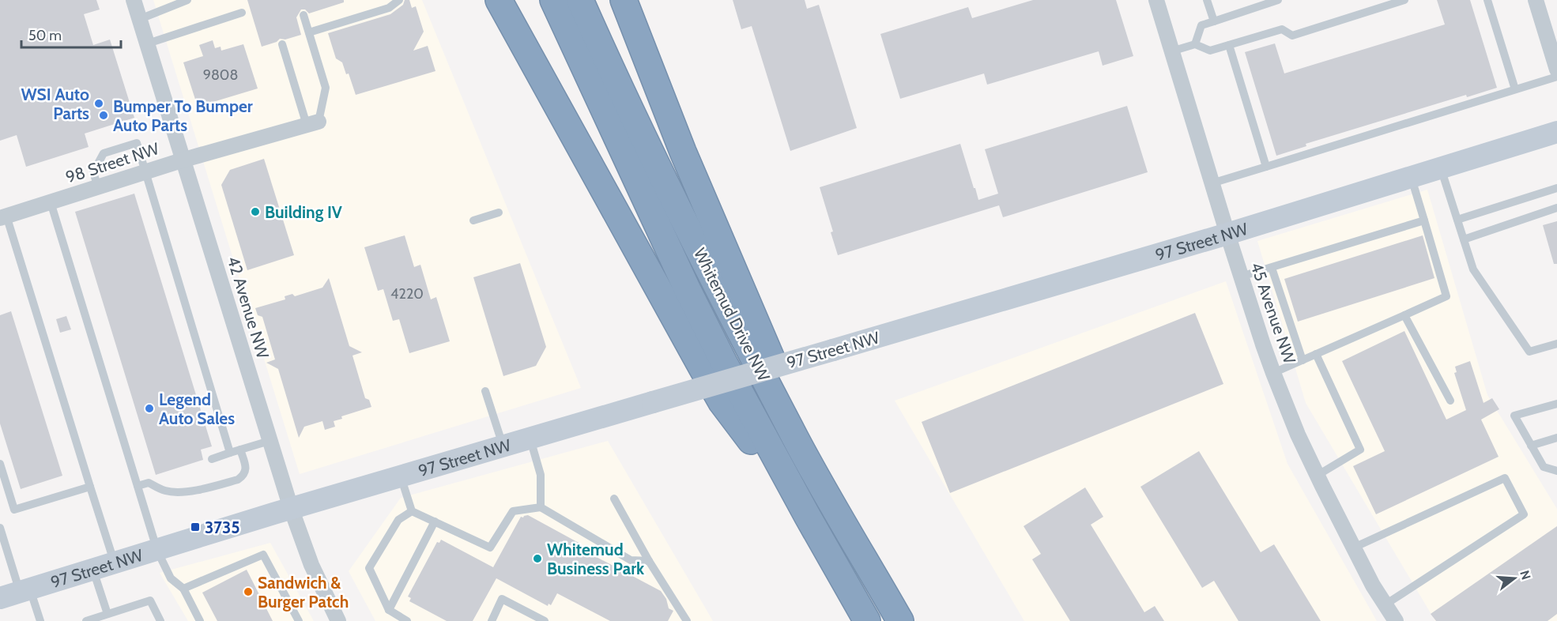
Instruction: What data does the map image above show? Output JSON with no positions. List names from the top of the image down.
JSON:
{
  "streets": {
    "highway": ["Whitemud Drive NW"],
    "street": [
      "98 Street NW",
      "97 Street NW",
      "42 Avenue NW",
      "45 Avenue NW"
    ]
  },
  "crossings": [
    ["98 Street NW", "42 Avenue NW"],
    ["97 Street NW", "42 Avenue NW"],
    ["97 Street NW", "45 Avenue NW"]
  ],
  "places": {
    "other": [
      "WSI Auto Parts",
      "Bumper To Bumper Auto Parts",
      "Building IV",
      "Legend Auto Sales",
      "Whitemud Business Park",
      "Sandwich & Burger Patch"
    ],
    "transit": ["3735"]
  },
  "house_numbers": ["9808", "4220"],
  "scale_bar": "50 m",
  "north": "right"
}
